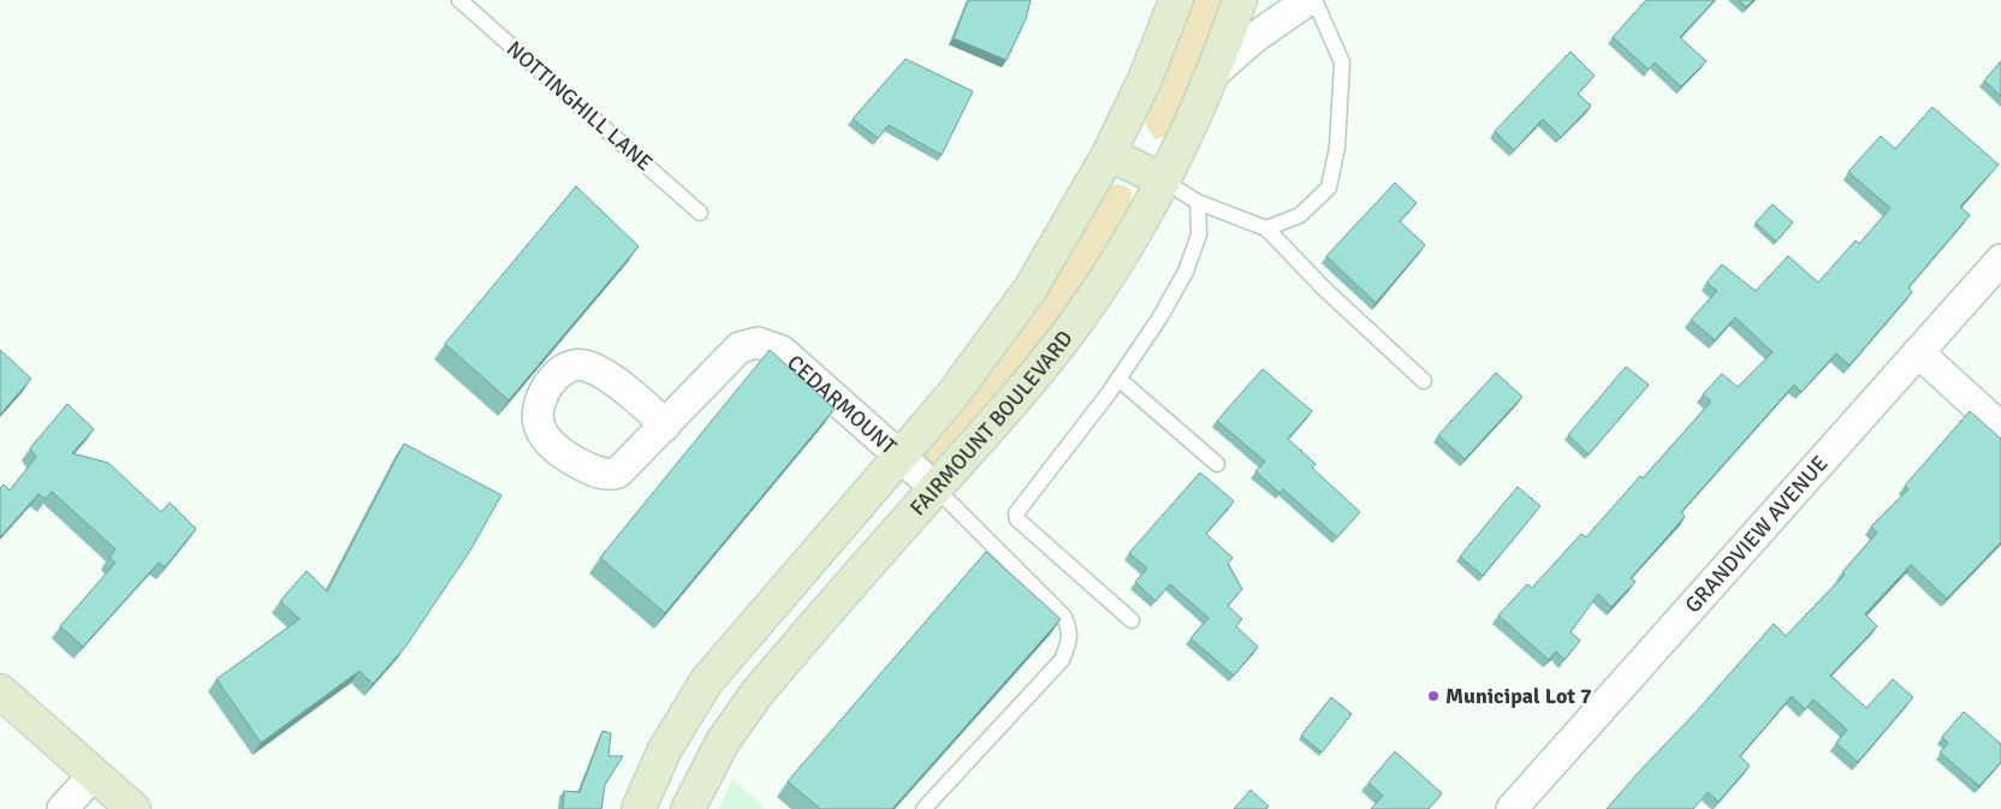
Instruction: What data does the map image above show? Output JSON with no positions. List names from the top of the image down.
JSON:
{
  "streets": {
    "main road": ["FAIRMOUNT BOULEVARD"],
    "street": ["CEDARMOUNT", "GRANDVIEW AVENUE"],
    "lane": ["NOTTINGHILL LANE"]
  },
  "crossings": [
    ["CEDARMOUNT", "FAIRMOUNT BOULEVARD"]
  ],
  "places": ["Municipal Lot 7"]
}
